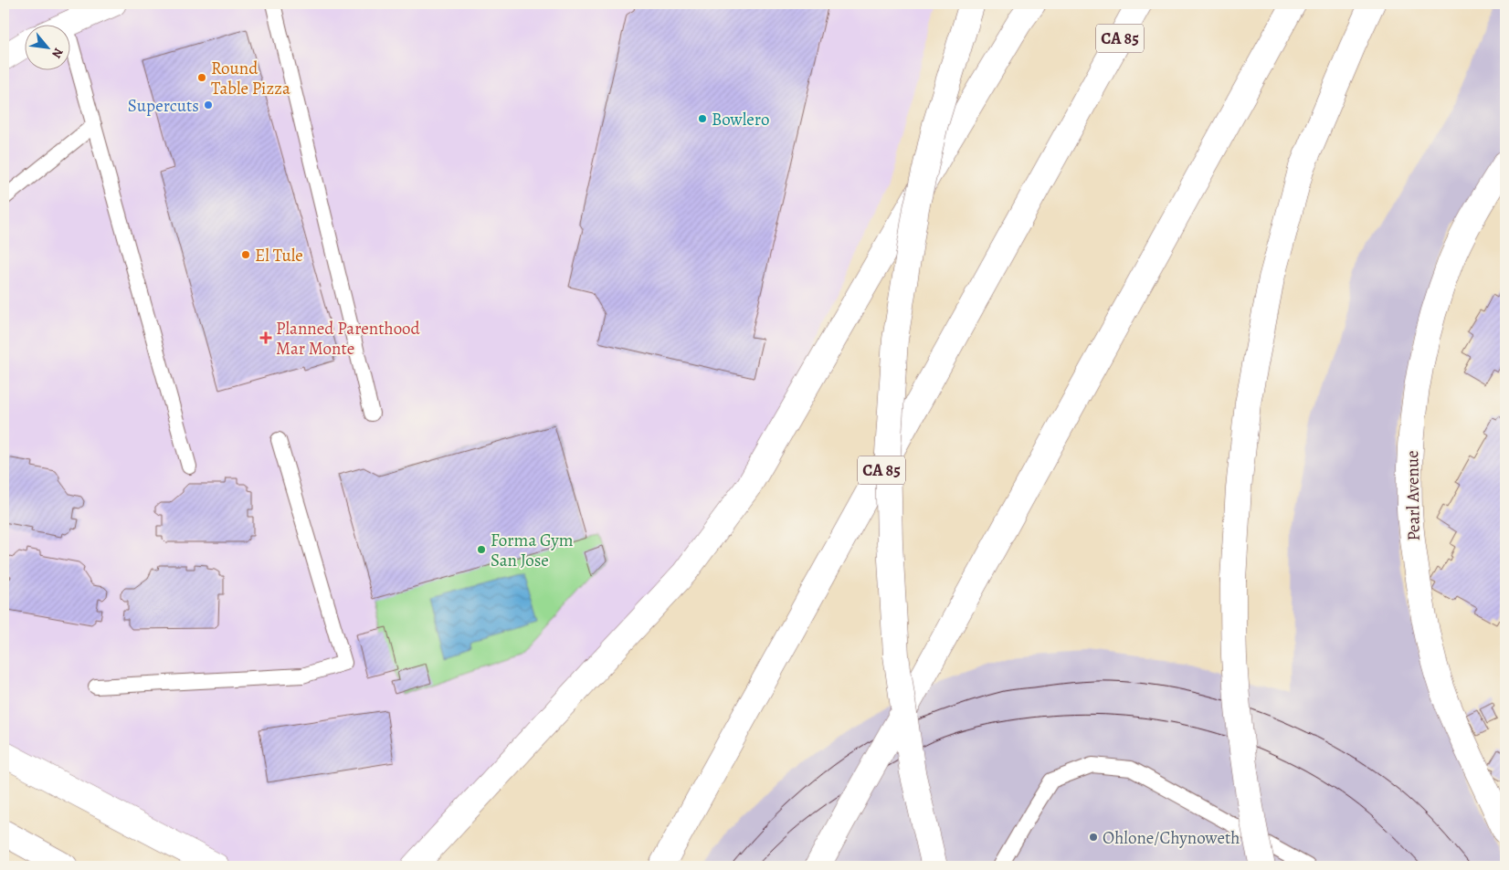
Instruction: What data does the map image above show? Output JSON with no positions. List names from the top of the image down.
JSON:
{
  "streets": {
    "main road": ["CA 85", "Pearl Avenue"]
  },
  "places": {
    "other": [
      "Round Table Pizza",
      "Supercuts",
      "Bowlero",
      "El Tule",
      "Forma Gym San Jose",
      "Ohlone/Chynoweth"
    ],
    "health": ["Planned Parenthood Mar Monte"]
  },
  "north": "bottom right"
}
